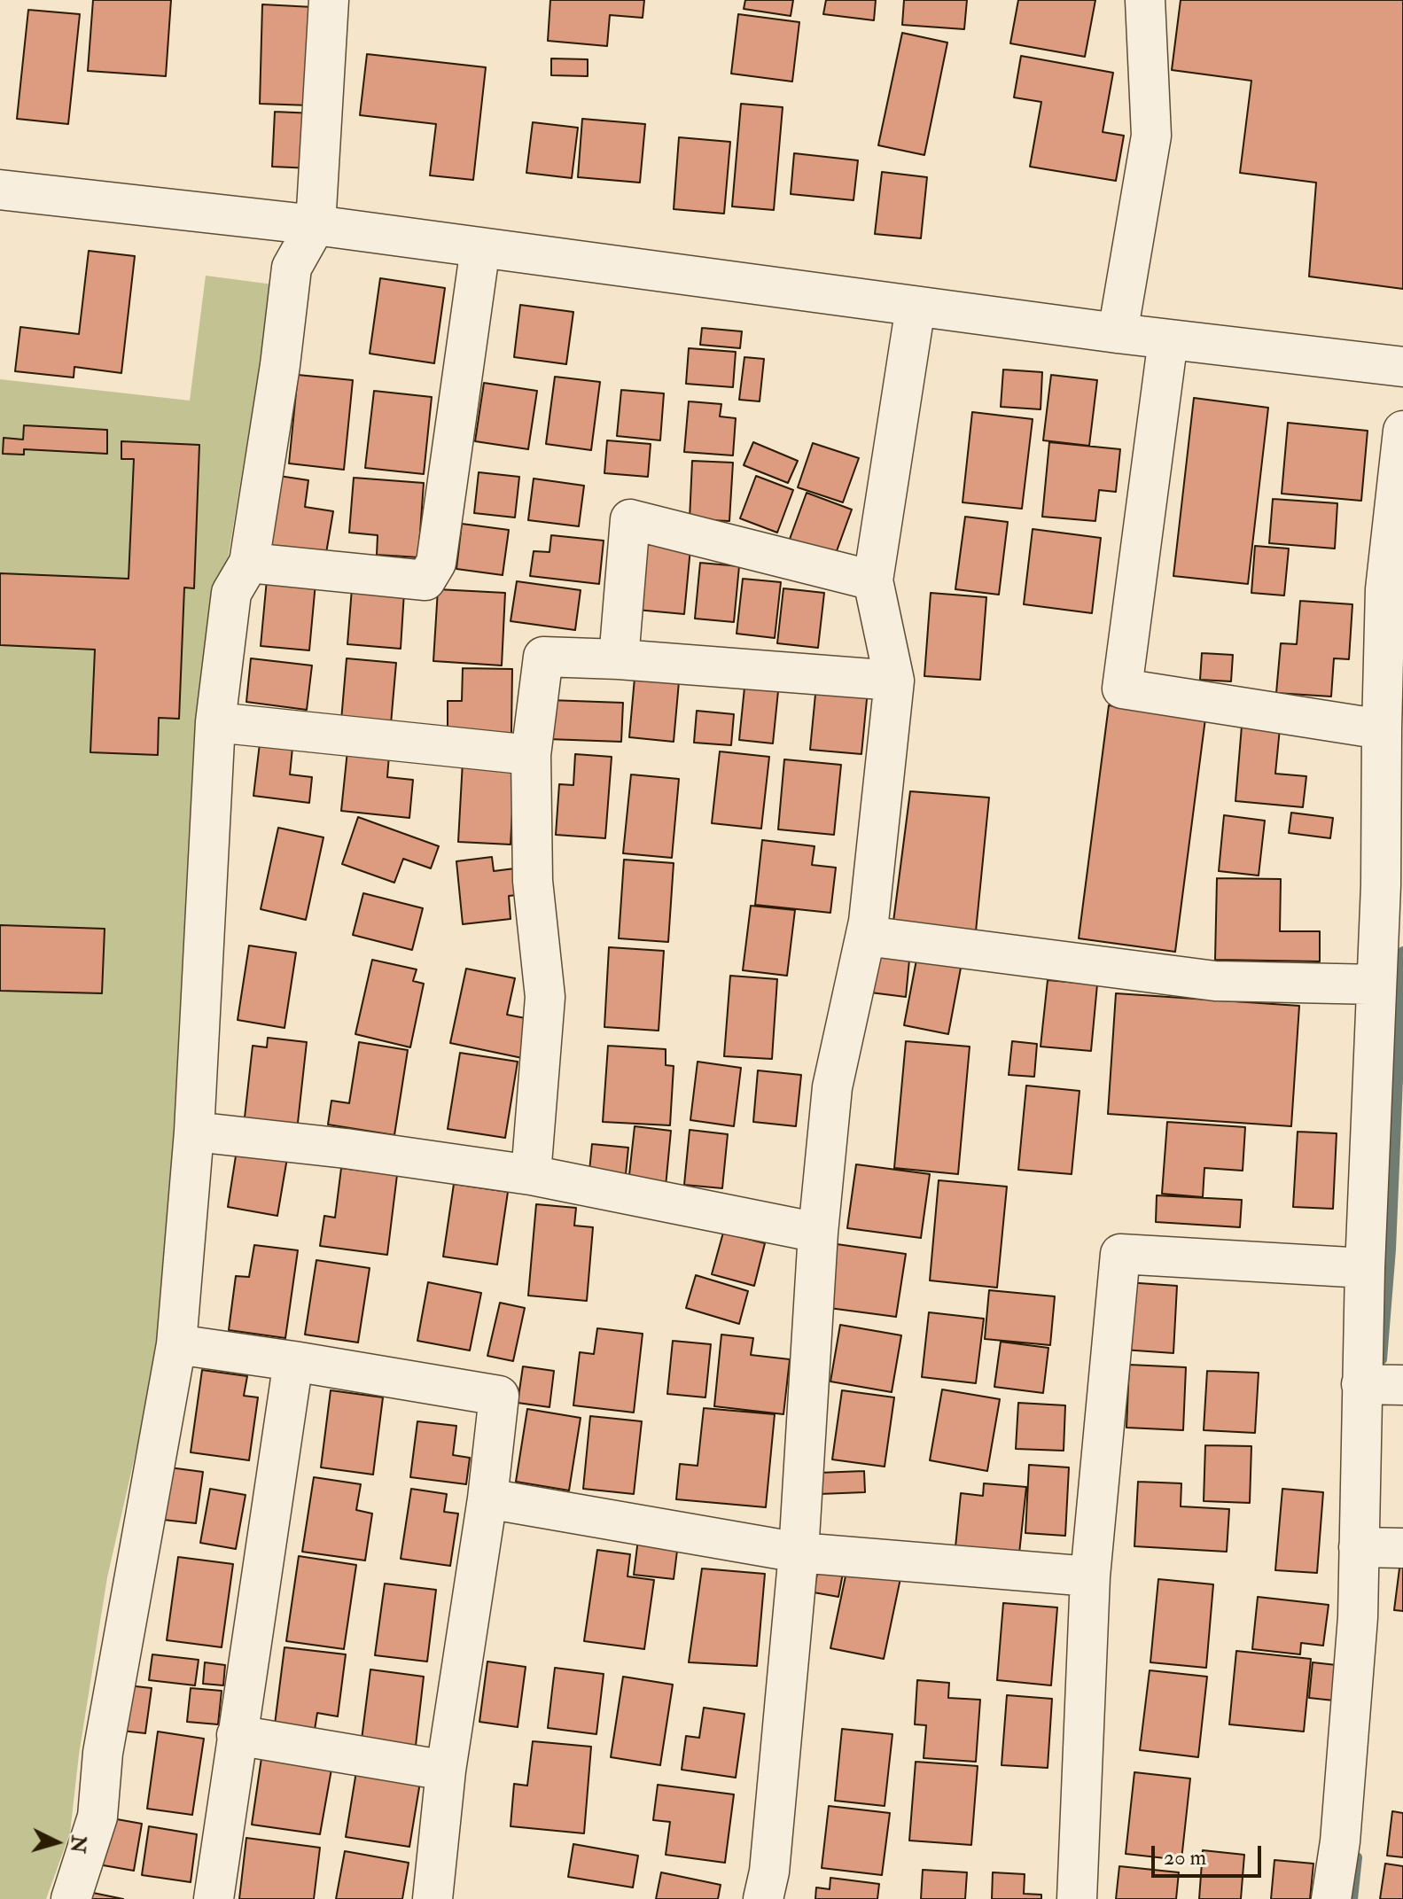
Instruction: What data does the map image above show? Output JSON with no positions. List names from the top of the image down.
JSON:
{
  "scale_bar": "20 m",
  "north": "right"
}
